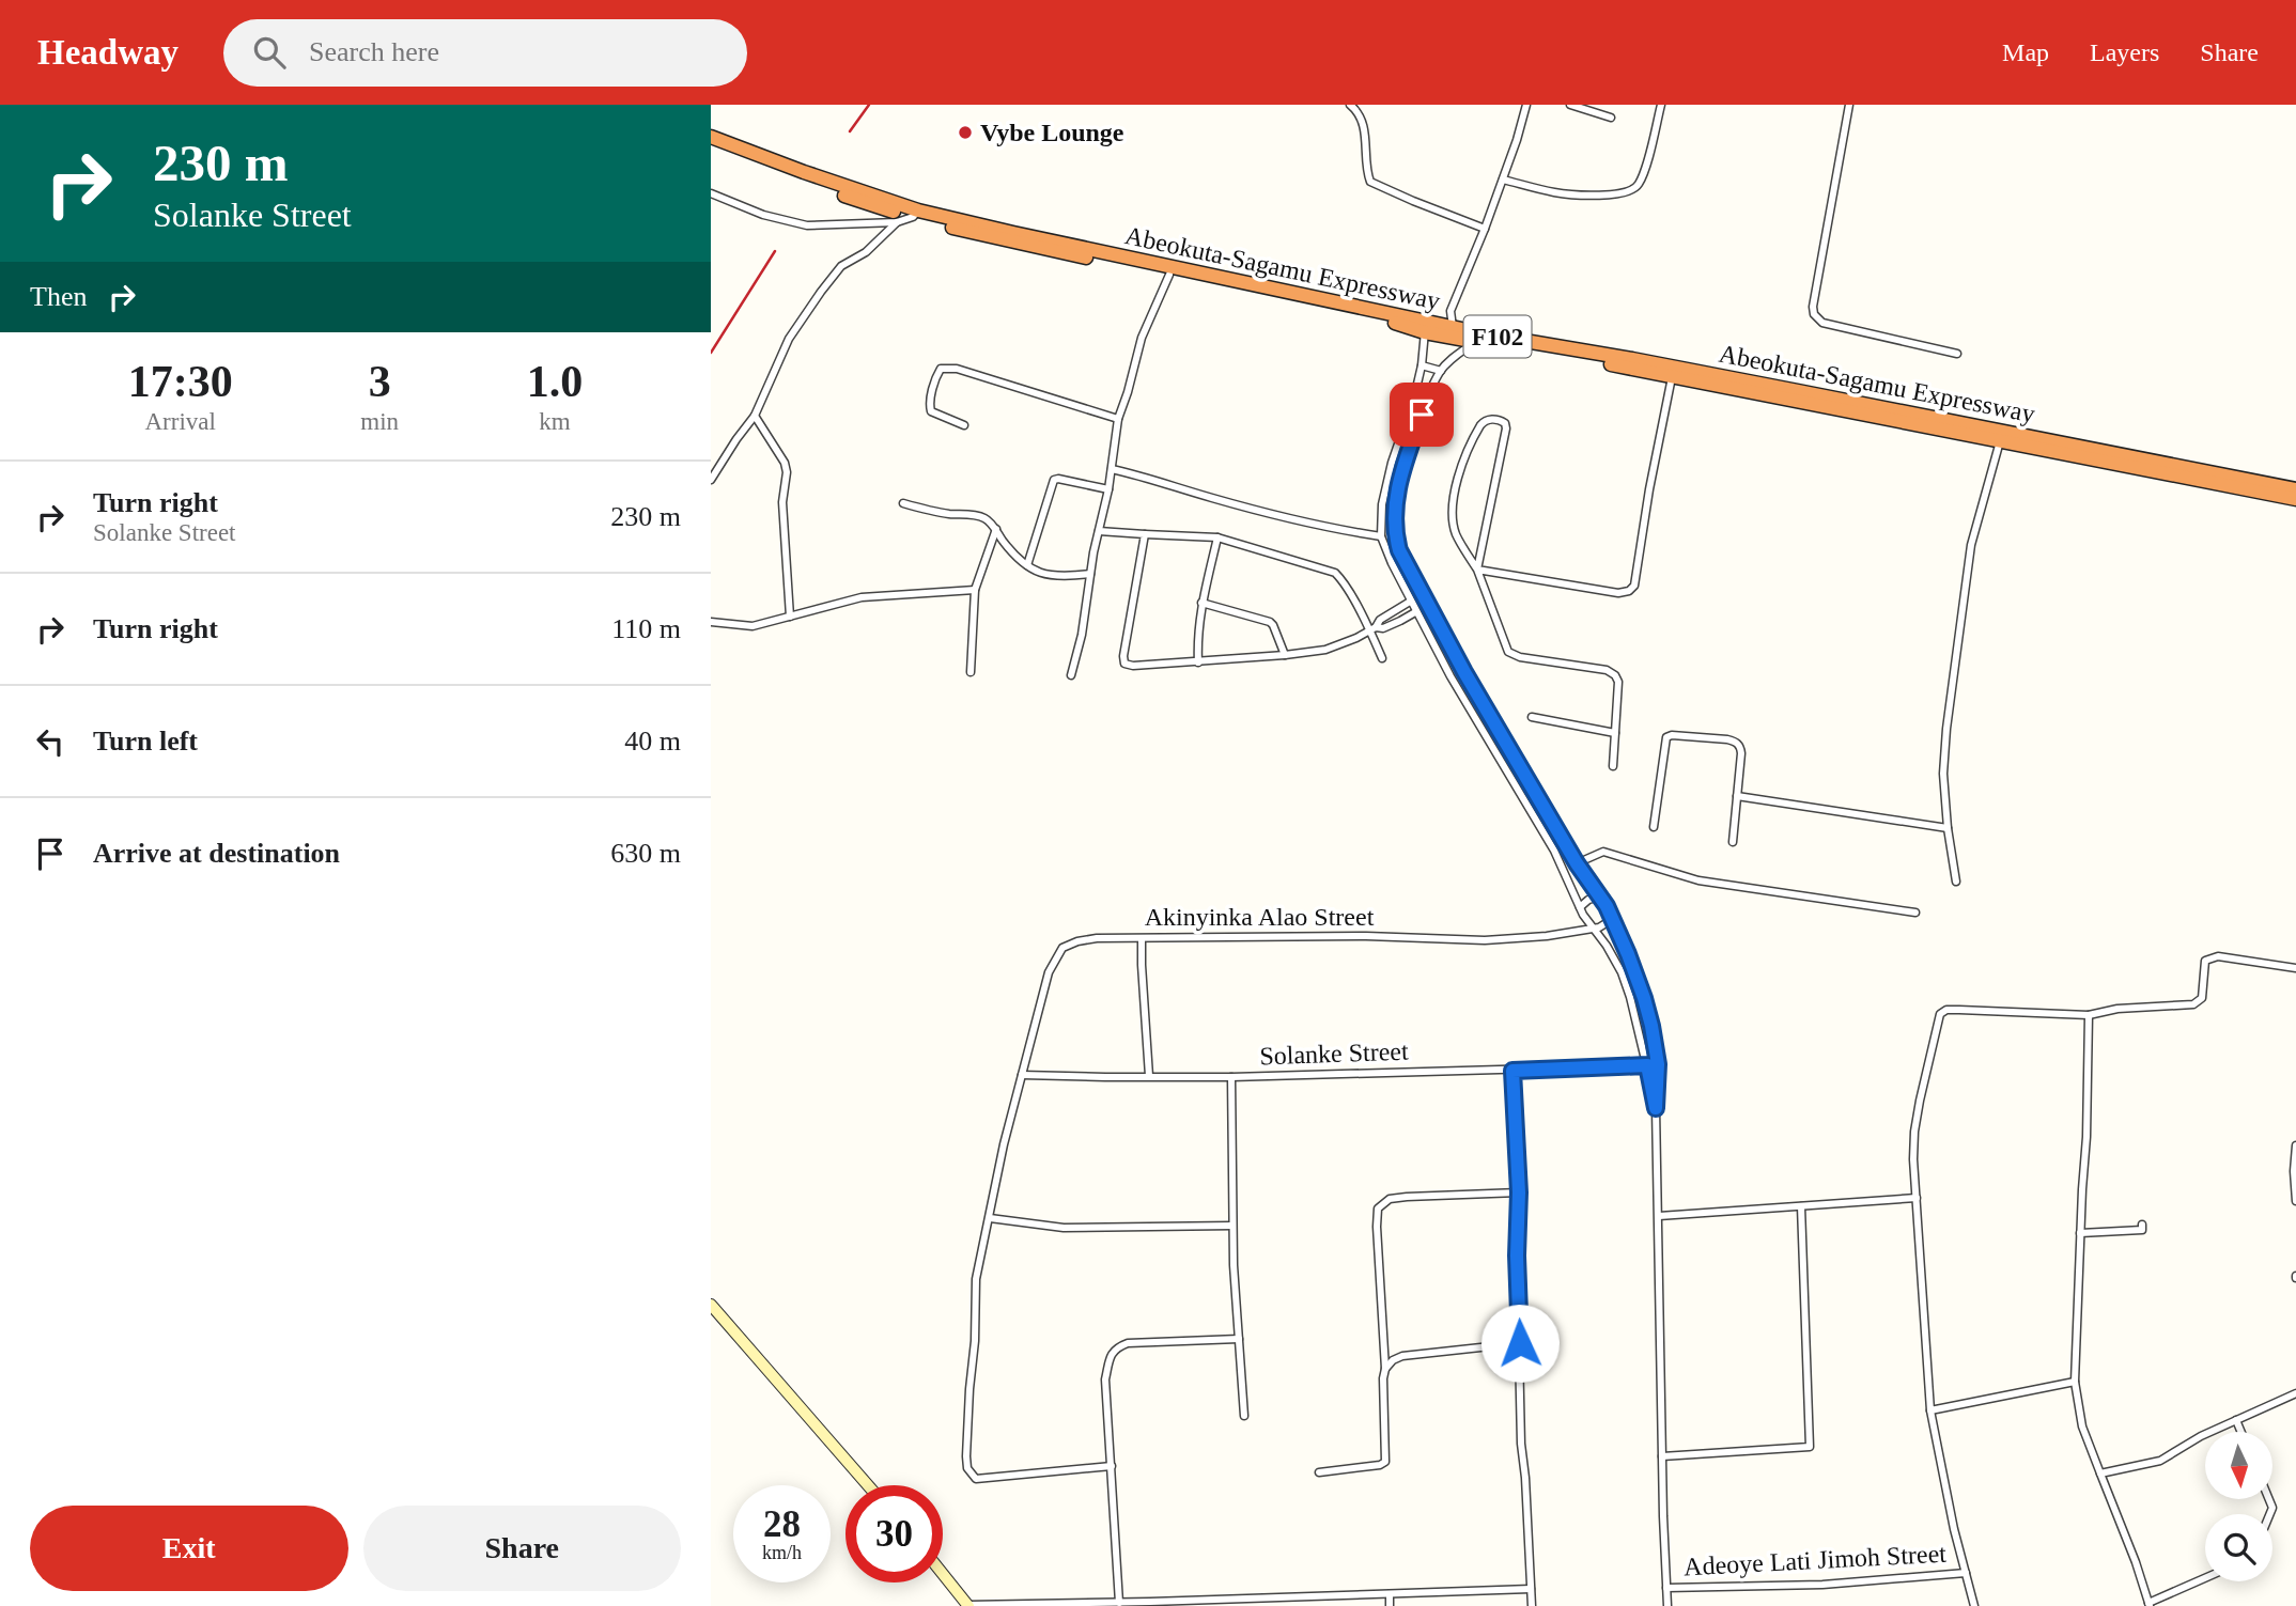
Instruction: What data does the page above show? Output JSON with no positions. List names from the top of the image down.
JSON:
{
  "streets": {
    "highway": ["Abeokuta-Sagamu Expressway", "F102"],
    "street": ["Akinyinka Alao Street", "Solanke Street", "Adeoye Lati Jimoh Street"]
  },
  "crossings": [
    ["Akinyinka Alao Street", "Solanke Street"]
  ],
  "places": ["Vybe Lounge"],
  "north": "bottom",
  "page": {
    "header": "Headway",
    "search": "Search here",
    "nav": ["Map", "Layers", "Share"],
    "turn": ["230 m", "Solanke Street"],
    "then": "Then",
    "eta": [
      "17:30",
      "Arrival",
      "3",
      "min",
      "1.0",
      "km"
    ],
    "list": [
      {
        "name": "Turn right",
        "note": "Solanke Street",
        "value": "230 m"
      },
      {
        "name": "Turn right",
        "value": "110 m"
      },
      {
        "name": "Turn left",
        "value": "40 m"
      },
      {
        "name": "Arrive at destination",
        "value": "630 m"
      }
    ],
    "speed": "28 km/h",
    "limit": "30",
    "buttons": ["Exit", "Share"]
  }
}
